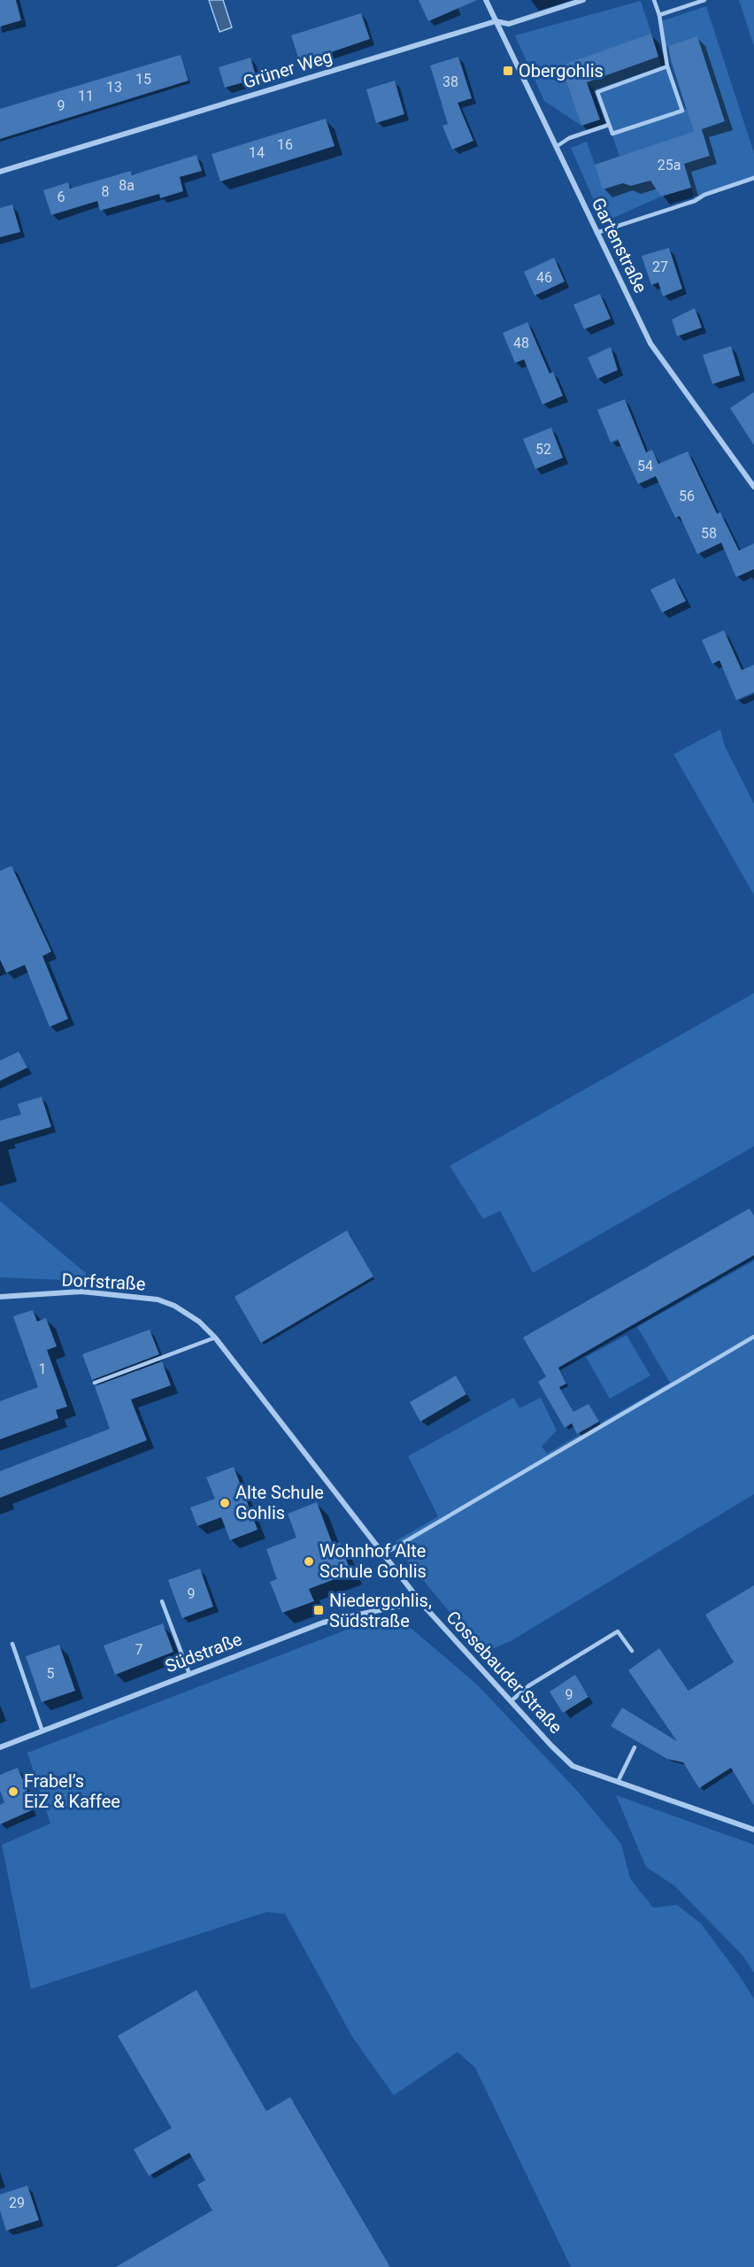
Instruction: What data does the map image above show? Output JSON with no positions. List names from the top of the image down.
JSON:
{
  "streets": {
    "street": [
      "Grüner Weg",
      "Gartenstraße",
      "Dorfstraße",
      "Südstraße",
      "Cossebauder Straße"
    ]
  },
  "crossings": [
    ["Grüner Weg", "Gartenstraße"],
    ["Dorfstraße", "Cossebauder Straße"],
    ["Südstraße", "Cossebauder Straße"]
  ],
  "places": {
    "transit": ["Obergohlis", "Niedergohlis, Südstraße"],
    "other": ["Alte Schule Gohlis", "Wohnhof Alte Schule Gohlis", "Frabel’s EiZ & Kaffee"]
  },
  "house_numbers": [
    "15",
    "38",
    "13",
    "11",
    "9",
    "16",
    "14",
    "25a",
    "8a",
    "8",
    "6",
    "27",
    "46",
    "48",
    "52",
    "54",
    "56",
    "58",
    "1",
    "9",
    "7",
    "5",
    "9",
    "29"
  ]
}
